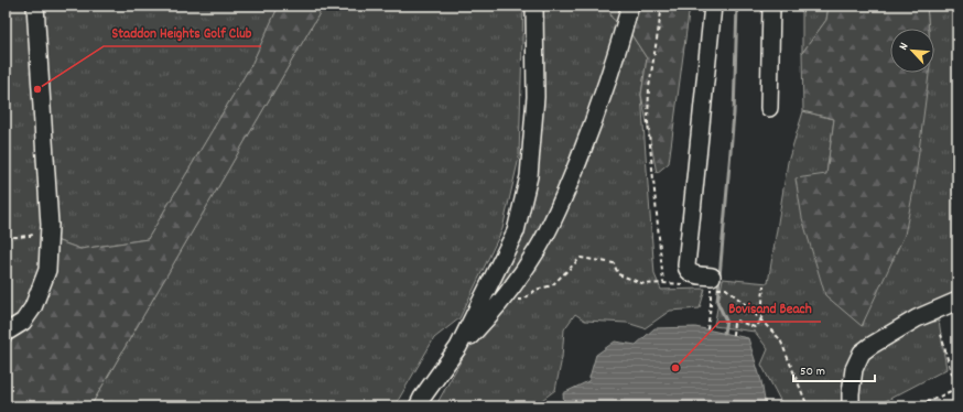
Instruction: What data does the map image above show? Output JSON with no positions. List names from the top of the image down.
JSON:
{
  "places": ["Staddon Heights Golf Club", "Bovisand Beach"],
  "scale_bar": "50 m",
  "north": "top left"
}
